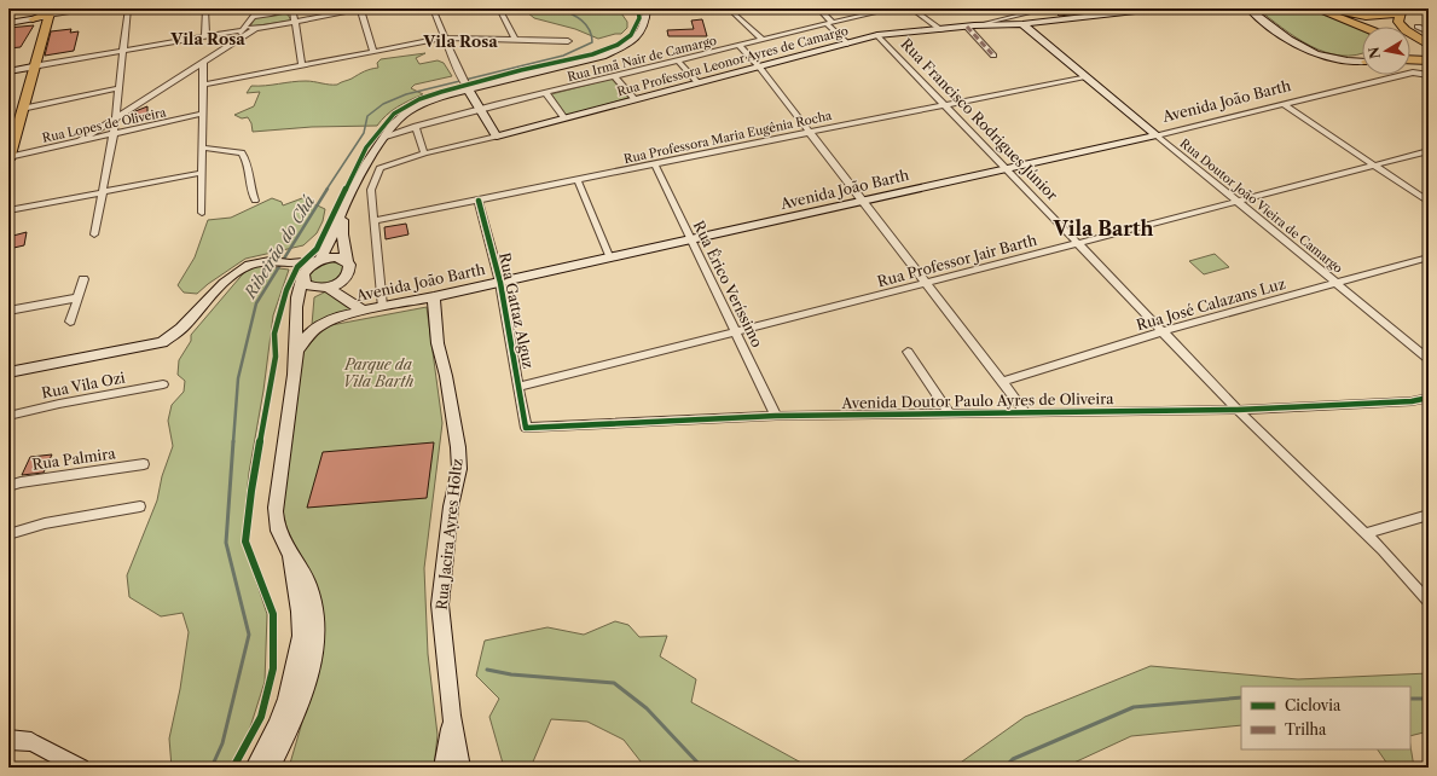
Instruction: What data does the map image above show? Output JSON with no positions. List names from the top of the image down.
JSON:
{
  "streets": {
    "main road": [
      "Rua Professora Leonor Ayres de Camargo",
      "Avenida João Barth",
      "Rua Doutor João Vieira de Camargo",
      "Rua Jacira Ayres Holtz"
    ],
    "street": [
      "Rua Irmã Nair de Camargo",
      "Rua Francisco Rodrigues Júnior",
      "Rua Lopes de Oliveira",
      "Rua Professora Maria Eugênia Rocha",
      "Rua Professor Jair Barth",
      "Rua Érico Veríssimo",
      "Rua José Calazans Luz",
      "Rua Gattaz Alguz",
      "Rua Vila Ozi",
      "Avenida Doutor Paulo Ayres de Oliveira",
      "Rua Palmira"
    ]
  },
  "crossings": [
    ["Rua Professora Leonor Ayres de Camargo", "Rua Francisco Rodrigues Júnior"],
    ["Rua Professora Leonor Ayres de Camargo", "Rua Professora Maria Eugênia Rocha"],
    ["Rua Professora Leonor Ayres de Camargo", "Rua Doutor João Vieira de Camargo"],
    ["Avenida João Barth", "Rua Francisco Rodrigues Júnior"],
    ["Avenida João Barth", "Rua Doutor João Vieira de Camargo"],
    ["Avenida João Barth", "Rua Érico Veríssimo"],
    ["Avenida João Barth", "Rua Gattaz Alguz"],
    ["Avenida João Barth", "Rua Jacira Ayres Holtz"],
    ["Rua Francisco Rodrigues Júnior", "Rua Professora Maria Eugênia Rocha"],
    ["Rua Francisco Rodrigues Júnior", "Rua Professor Jair Barth"],
    ["Rua Francisco Rodrigues Júnior", "Rua José Calazans Luz"],
    ["Rua Francisco Rodrigues Júnior", "Avenida Doutor Paulo Ayres de Oliveira"],
    ["Rua Professora Maria Eugênia Rocha", "Rua Doutor João Vieira de Camargo"],
    ["Rua Professora Maria Eugênia Rocha", "Rua Érico Veríssimo"],
    ["Rua Professora Maria Eugênia Rocha", "Rua Gattaz Alguz"],
    ["Rua Doutor João Vieira de Camargo", "Rua Professor Jair Barth"],
    ["Rua Doutor João Vieira de Camargo", "Rua José Calazans Luz"],
    ["Rua Professor Jair Barth", "Rua Érico Veríssimo"],
    ["Rua Professor Jair Barth", "Rua Gattaz Alguz"],
    ["Rua Érico Veríssimo", "Avenida Doutor Paulo Ayres de Oliveira"],
    ["Rua Gattaz Alguz", "Avenida Doutor Paulo Ayres de Oliveira"]
  ],
  "districts": ["Vila Rosa", "Vila Rosa", "Vila Barth"],
  "water": ["Ribeirão do Chá"],
  "parks": ["Parque da Vila Barth"],
  "legend": ["Ciclovia", "Trilha"],
  "north": "left"
}
